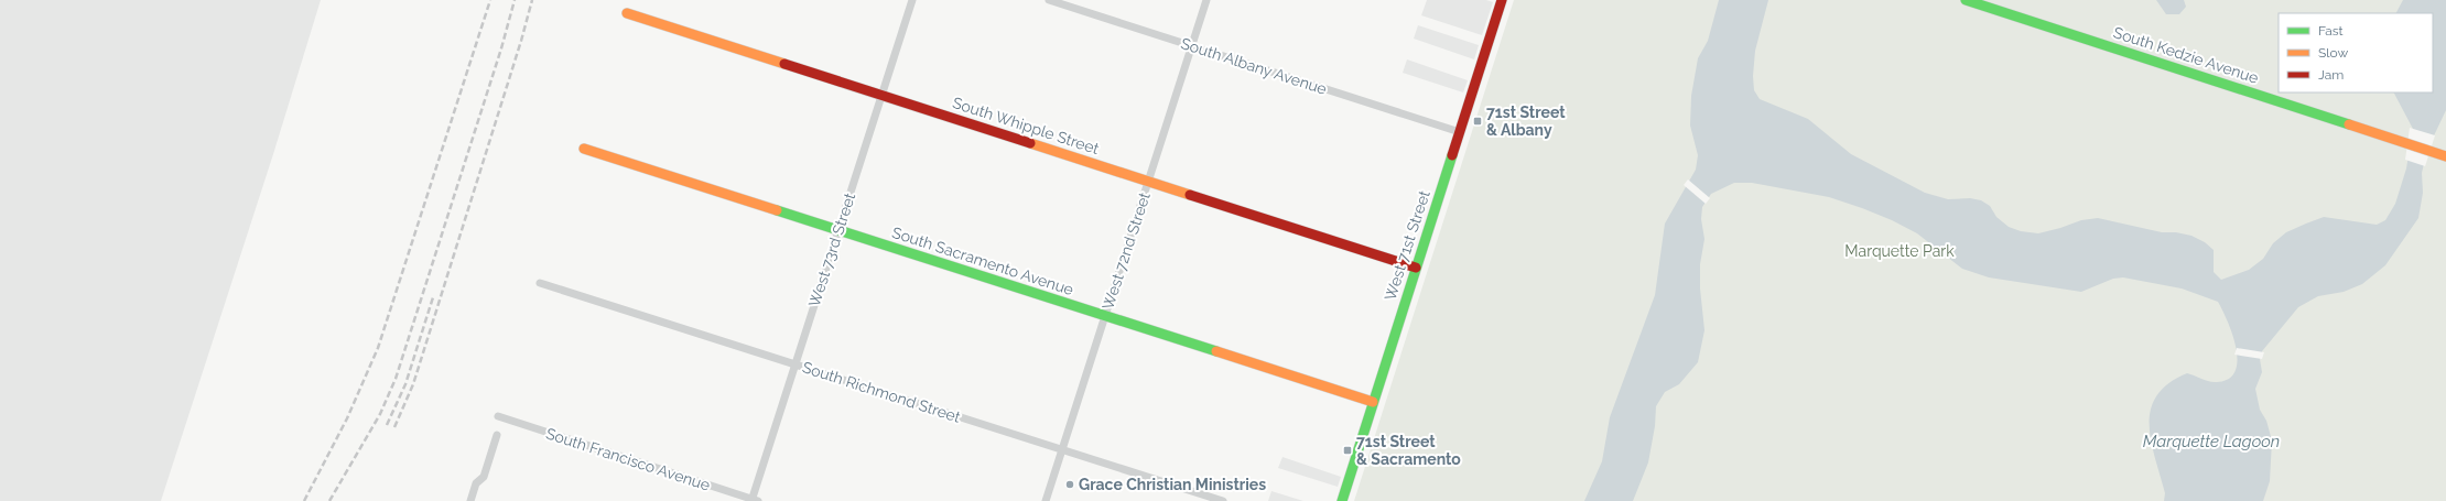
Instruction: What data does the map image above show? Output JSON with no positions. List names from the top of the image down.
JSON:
{
  "streets": {
    "street": [
      "South Kedzie Avenue",
      "South Albany Avenue",
      "South Whipple Street",
      "West 71st Street",
      "West 73rd Street",
      "West 72nd Street",
      "South Sacramento Avenue",
      "South Richmond Street",
      "South Francisco Avenue"
    ]
  },
  "crossings": [
    ["South Albany Avenue", "West 71st Street"],
    ["South Albany Avenue", "West 72nd Street"],
    ["South Whipple Street", "West 71st Street"],
    ["South Whipple Street", "West 73rd Street"],
    ["South Whipple Street", "West 72nd Street"],
    ["West 71st Street", "South Sacramento Avenue"],
    ["West 73rd Street", "South Sacramento Avenue"],
    ["West 73rd Street", "South Richmond Street"],
    ["West 73rd Street", "South Francisco Avenue"],
    ["West 72nd Street", "South Sacramento Avenue"],
    ["West 72nd Street", "South Richmond Street"]
  ],
  "water": ["Marquette Lagoon"],
  "parks": ["Marquette Park"],
  "places": {
    "transit": ["71st Street & Albany", "71st Street & Sacramento"],
    "other": ["Grace Christian Ministries"]
  },
  "legend": ["Fast", "Slow", "Jam"]
}
